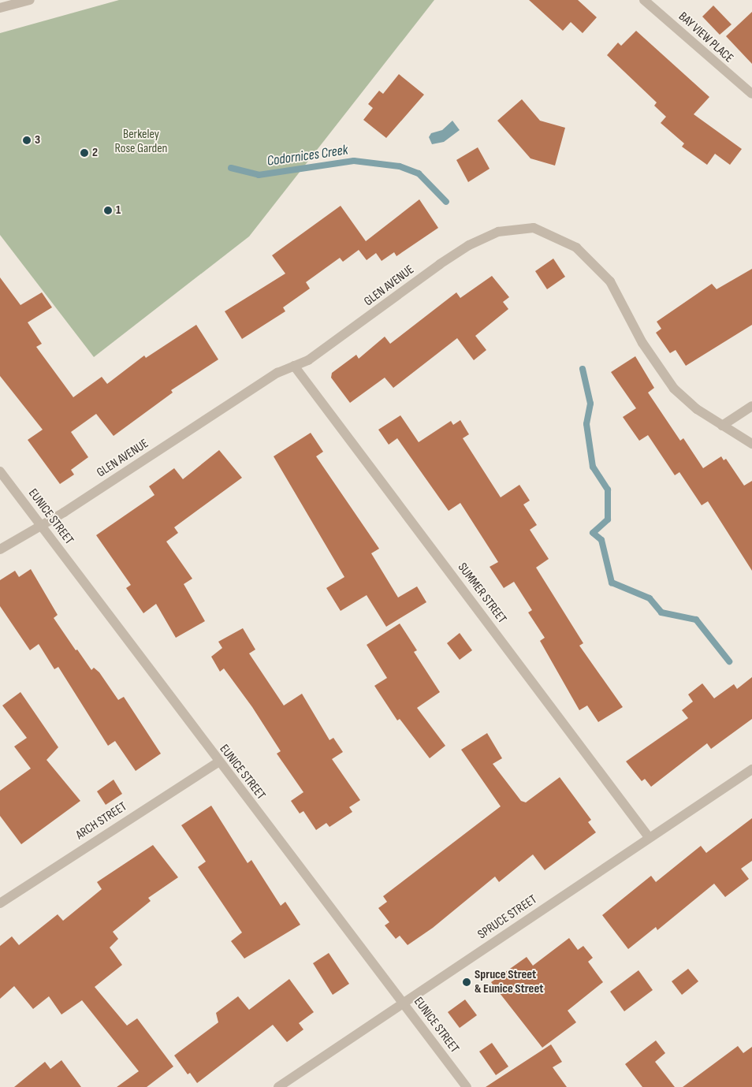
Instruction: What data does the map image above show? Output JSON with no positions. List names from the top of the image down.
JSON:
{
  "streets": {
    "street": [
      "BAY VIEW PLACE",
      "GLEN AVENUE",
      "EUNICE STREET",
      "SUMMER STREET",
      "ARCH STREET",
      "SPRUCE STREET"
    ]
  },
  "crossings": [
    ["GLEN AVENUE", "EUNICE STREET"],
    ["GLEN AVENUE", "SUMMER STREET"],
    ["EUNICE STREET", "ARCH STREET"],
    ["EUNICE STREET", "SPRUCE STREET"],
    ["SUMMER STREET", "SPRUCE STREET"]
  ],
  "water": ["Codornices Creek"],
  "parks": ["Berkeley Rose Garden"],
  "places": [
    "3",
    "2",
    "1",
    "Spruce Street & Eunice Street"
  ]
}
